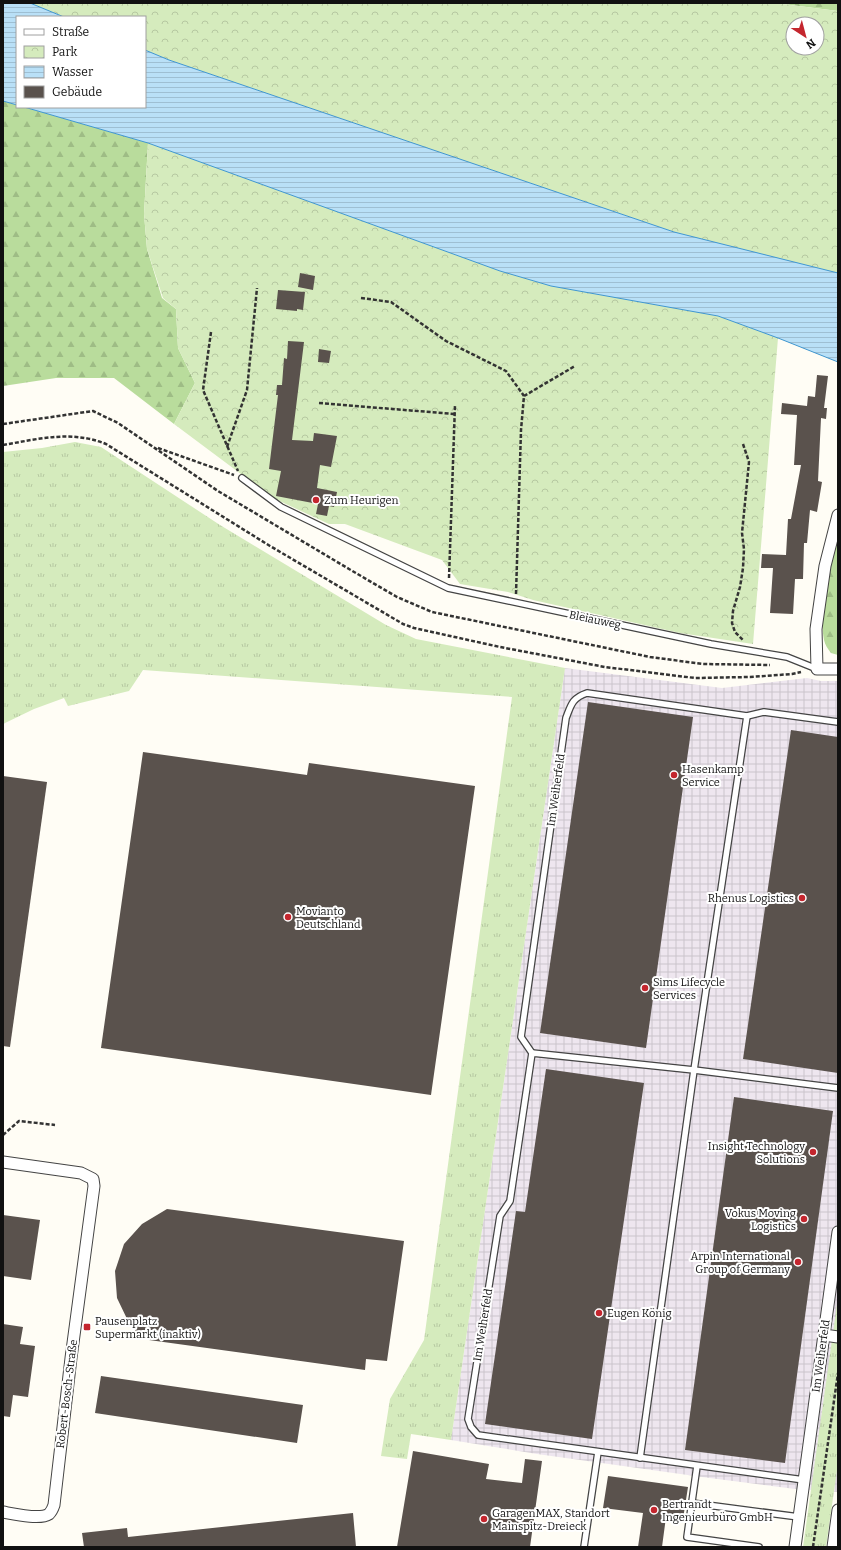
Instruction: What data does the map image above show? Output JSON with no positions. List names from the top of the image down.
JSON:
{
  "streets": {
    "street": ["Im Weiherfeld", "Robert-Bosch-Straße"],
    "lane": ["Bleiauweg"]
  },
  "places": {
    "other": [
      "Zum Heurigen",
      "Hasenkamp Service",
      "Rhenus Logistics",
      "Movianto Deutschland",
      "Sims Lifecycle Services",
      "Insight Technology Solutions",
      "Vokus Moving Logistics",
      "Arpin International Group of Germany",
      "Eugen König",
      "Bertrandt Ingenieurbüro GmbH",
      "GaragenMAX, Standort Mainspitz-Dreieck"
    ],
    "transit": ["Pausenplatz Supermarkt (inaktiv)"]
  },
  "legend": [
    "Straße",
    "Park",
    "Wasser",
    "Gebäude"
  ],
  "north": "bottom right"
}
